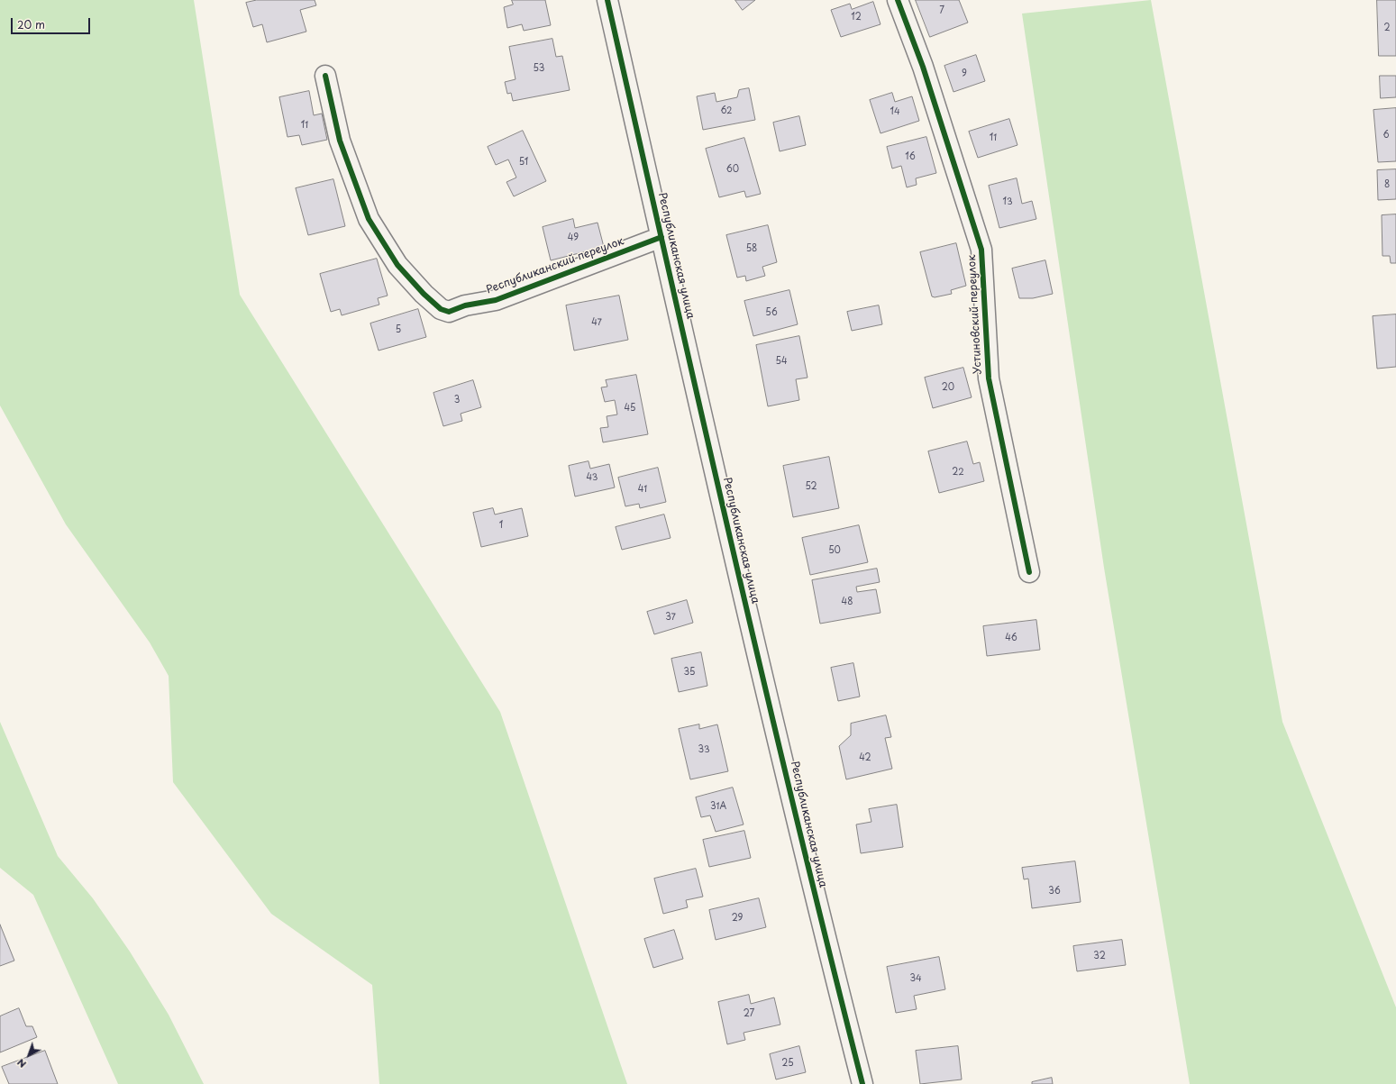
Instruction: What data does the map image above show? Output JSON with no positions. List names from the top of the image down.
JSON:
{
  "streets": {
    "street": ["Республиканская улица", "Республиканский переулок", "Устиновский переулок"]
  },
  "crossings": [
    ["Республиканская улица", "Республиканский переулок"]
  ],
  "house_numbers": [
    "7",
    "12",
    "2",
    "53",
    "9",
    "62",
    "14",
    "11",
    "6",
    "11",
    "16",
    "51",
    "60",
    "8",
    "13",
    "49",
    "58",
    "56",
    "47",
    "5",
    "54",
    "20",
    "3",
    "45",
    "22",
    "43",
    "52",
    "41",
    "1",
    "50",
    "48",
    "37",
    "46",
    "35",
    "33",
    "42",
    "31А",
    "36",
    "29",
    "32",
    "34",
    "27",
    "25"
  ],
  "scale_bar": "20 m",
  "north": "bottom left"
}
